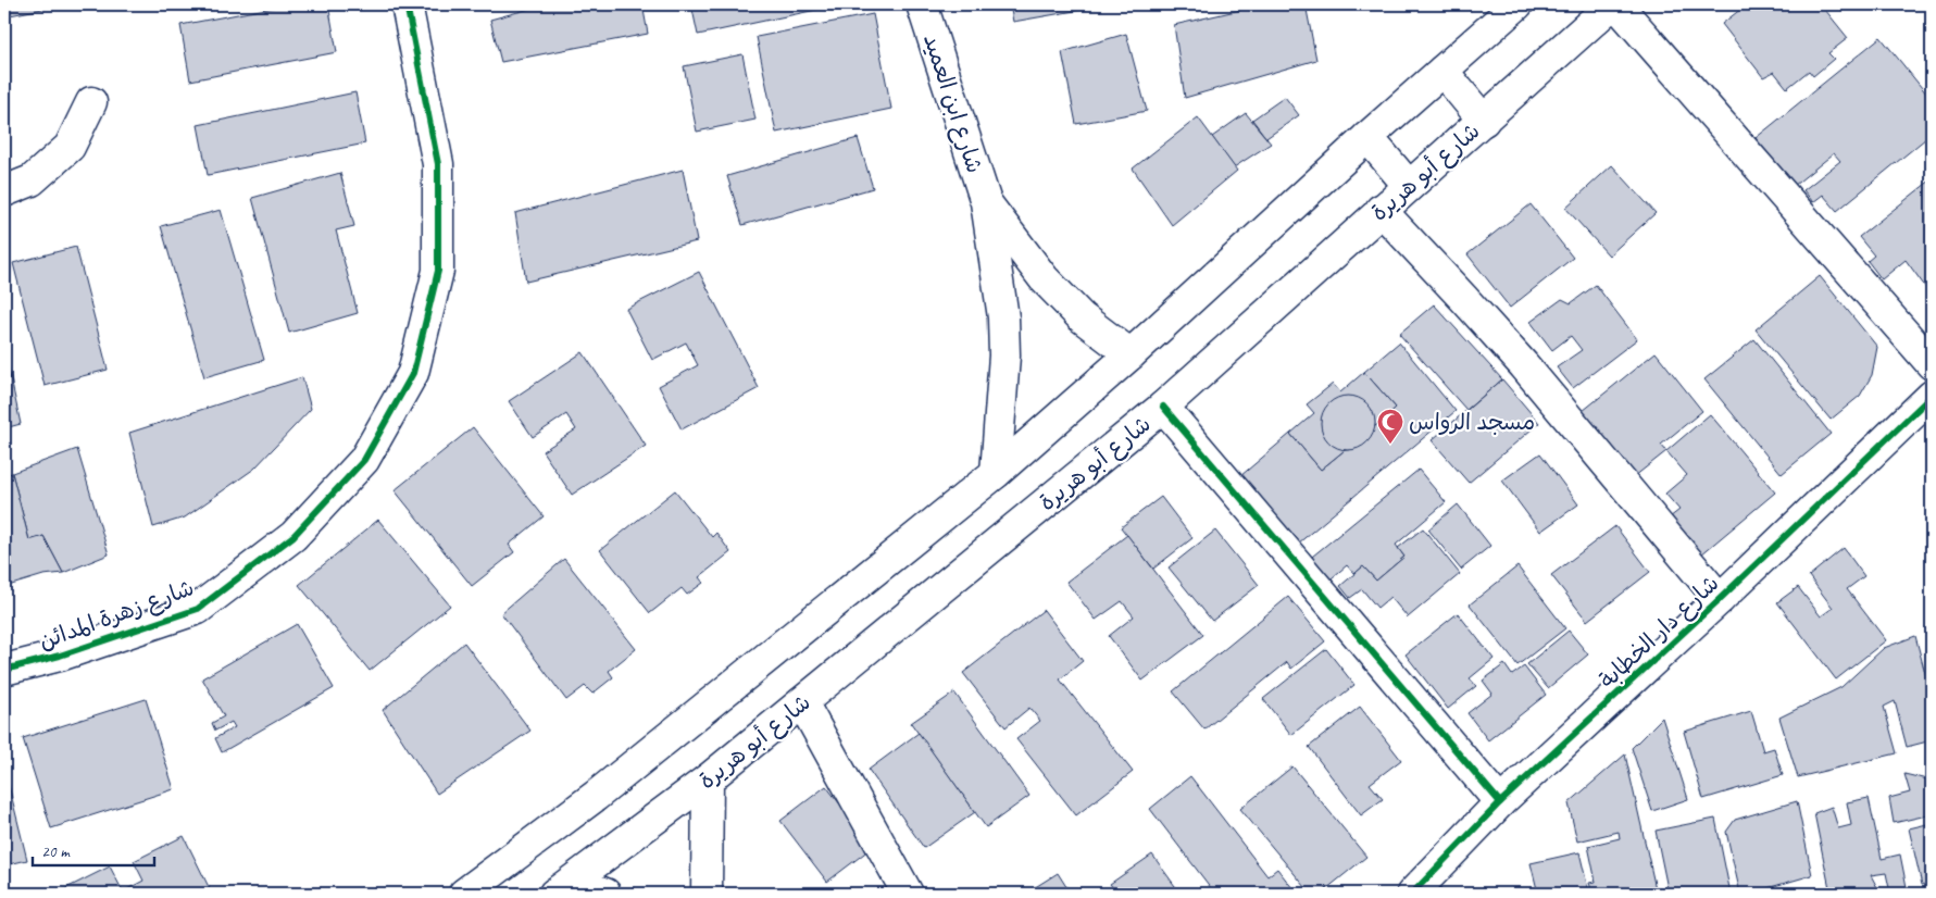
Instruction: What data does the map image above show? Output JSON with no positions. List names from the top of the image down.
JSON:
{
  "streets": {
    "main road": [
      "شارع ابن العميد",
      "شارع أبو هريرة",
      "شارع زهرة المدائن",
      "شارع دار الخطابة"
    ]
  },
  "places": {
    "mosque": ["مسجد الرواس"]
  },
  "scale_bar": "20 m"
}
